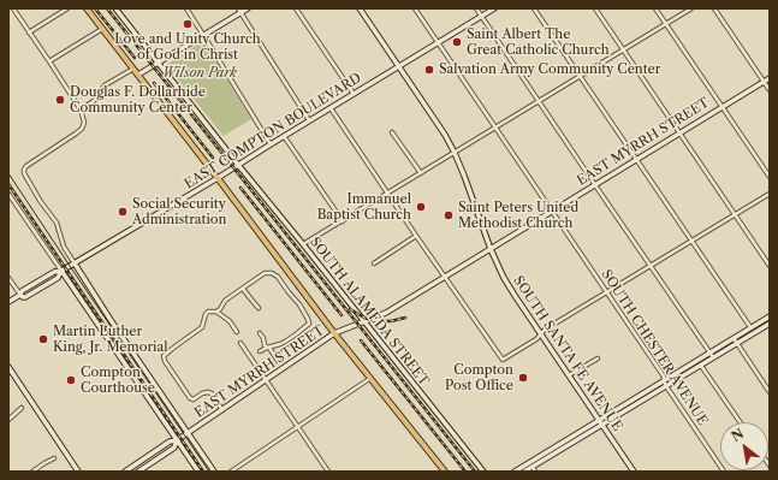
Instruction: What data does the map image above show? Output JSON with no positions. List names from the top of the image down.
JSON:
{
  "streets": {
    "street": [
      "EAST COMPTON BOULEVARD",
      "EAST MYRRH STREET",
      "SOUTH ALAMEDA STREET",
      "SOUTH CHESTER AVENUE",
      "SOUTH SANTA FE AVENUE"
    ]
  },
  "crossings": [
    ["EAST COMPTON BOULEVARD", "SOUTH ALAMEDA STREET"],
    ["EAST COMPTON BOULEVARD", "SOUTH CHESTER AVENUE"],
    ["EAST COMPTON BOULEVARD", "SOUTH SANTA FE AVENUE"],
    ["EAST MYRRH STREET", "SOUTH ALAMEDA STREET"],
    ["EAST MYRRH STREET", "SOUTH CHESTER AVENUE"],
    ["EAST MYRRH STREET", "SOUTH SANTA FE AVENUE"]
  ],
  "parks": ["Wilson Park"],
  "places": [
    "Love and Unity Church of God in Christ",
    "Saint Albert The Great Catholic Church",
    "Salvation Army Community Center",
    "Douglas F. Dollarhide Community Center",
    "Immanuel Baptist Church",
    "Social Security Administration",
    "Saint Peters United Methodist Church",
    "Martin Luther King, Jr. Memorial",
    "Compton Post Office",
    "Compton Courthouse"
  ],
  "north": "top left"
}
